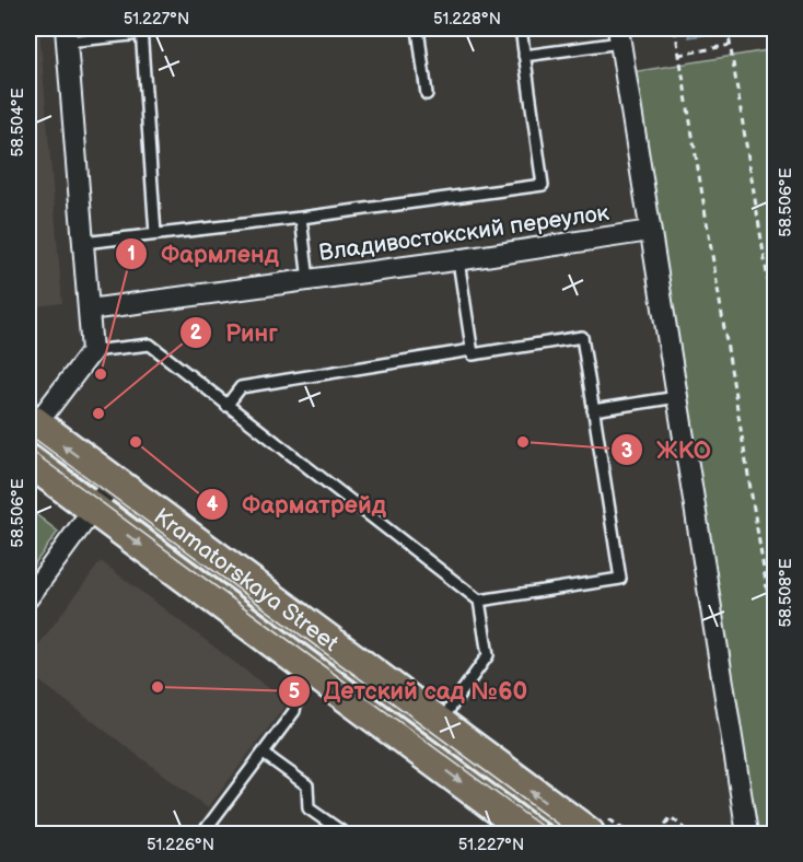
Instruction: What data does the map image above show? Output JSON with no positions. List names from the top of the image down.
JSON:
{
  "streets": {
    "main road": ["Kramatorskaya Street"],
    "street": ["Владивостокский переулок"]
  },
  "places": [
    "Фармленд",
    "Ринг",
    "Фарматрейд",
    "ЖКО",
    "Детский сад №60"
  ],
  "coordinates": [
    "51.227°N",
    "51.228°N",
    "58.504°E",
    "58.506°E",
    "58.508°E",
    "51.226°N"
  ]
}
